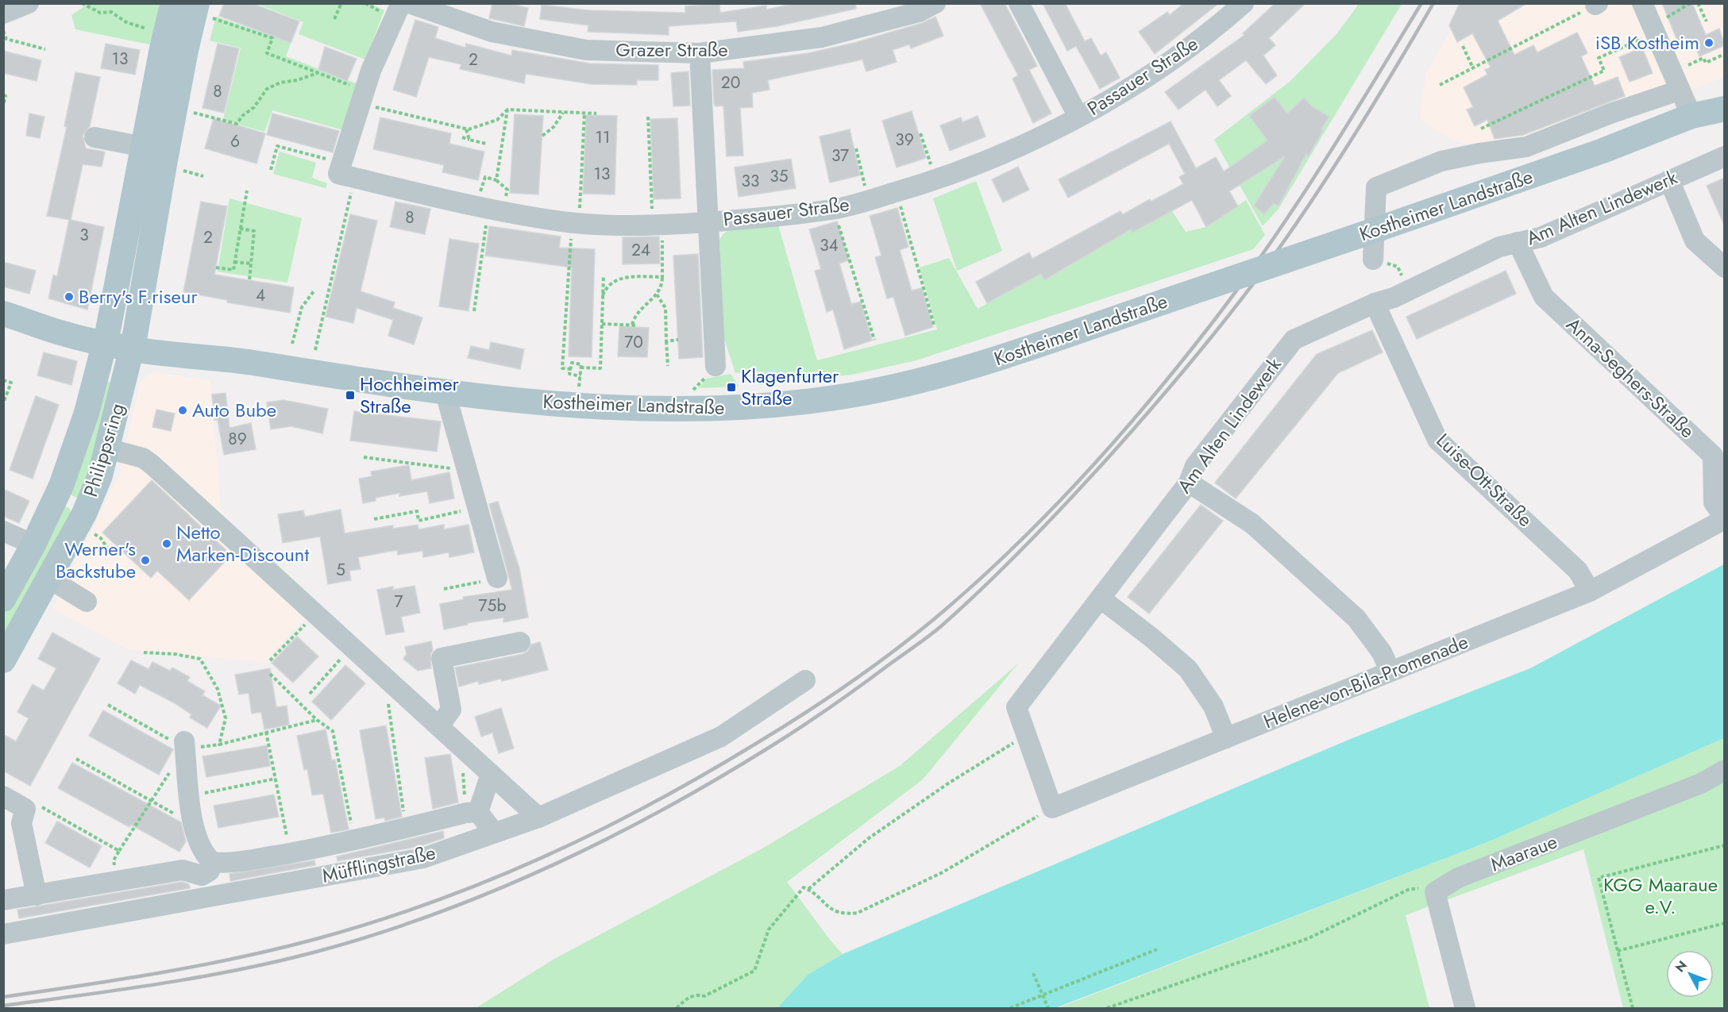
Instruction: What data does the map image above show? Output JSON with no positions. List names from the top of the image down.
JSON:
{
  "streets": {
    "main road": ["Kostheimer Landstraße", "Philippsring"],
    "street": [
      "Grazer Straße",
      "Passauer Straße",
      "Am Alten Lindewerk",
      "Anna-Seghers-Straße",
      "Luise-Ott-Straße",
      "Helene-von-Bila-Promenade",
      "Maaraue",
      "Müfflingstraße"
    ]
  },
  "crossings": [
    ["Kostheimer Landstraße", "Philippsring"],
    ["Am Alten Lindewerk", "Anna-Seghers-Straße"],
    ["Am Alten Lindewerk", "Luise-Ott-Straße"],
    ["Am Alten Lindewerk", "Helene-von-Bila-Promenade"],
    ["Anna-Seghers-Straße", "Helene-von-Bila-Promenade"],
    ["Luise-Ott-Straße", "Helene-von-Bila-Promenade"]
  ],
  "parks": ["KGG Maaraue e.V."],
  "places": {
    "other": [
      "iSB Kostheim",
      "Berry's F.riseur",
      "Auto Bube",
      "Netto Marken-Discount",
      "Werner's Backstube"
    ],
    "transit": ["Klagenfurter Straße", "Hochheimer Straße"]
  },
  "house_numbers": [
    "13",
    "2",
    "20",
    "8",
    "11",
    "39",
    "6",
    "37",
    "13",
    "35",
    "33",
    "8",
    "3",
    "2",
    "34",
    "24",
    "4",
    "70",
    "89",
    "5",
    "7",
    "75b"
  ],
  "north": "top left"
}
